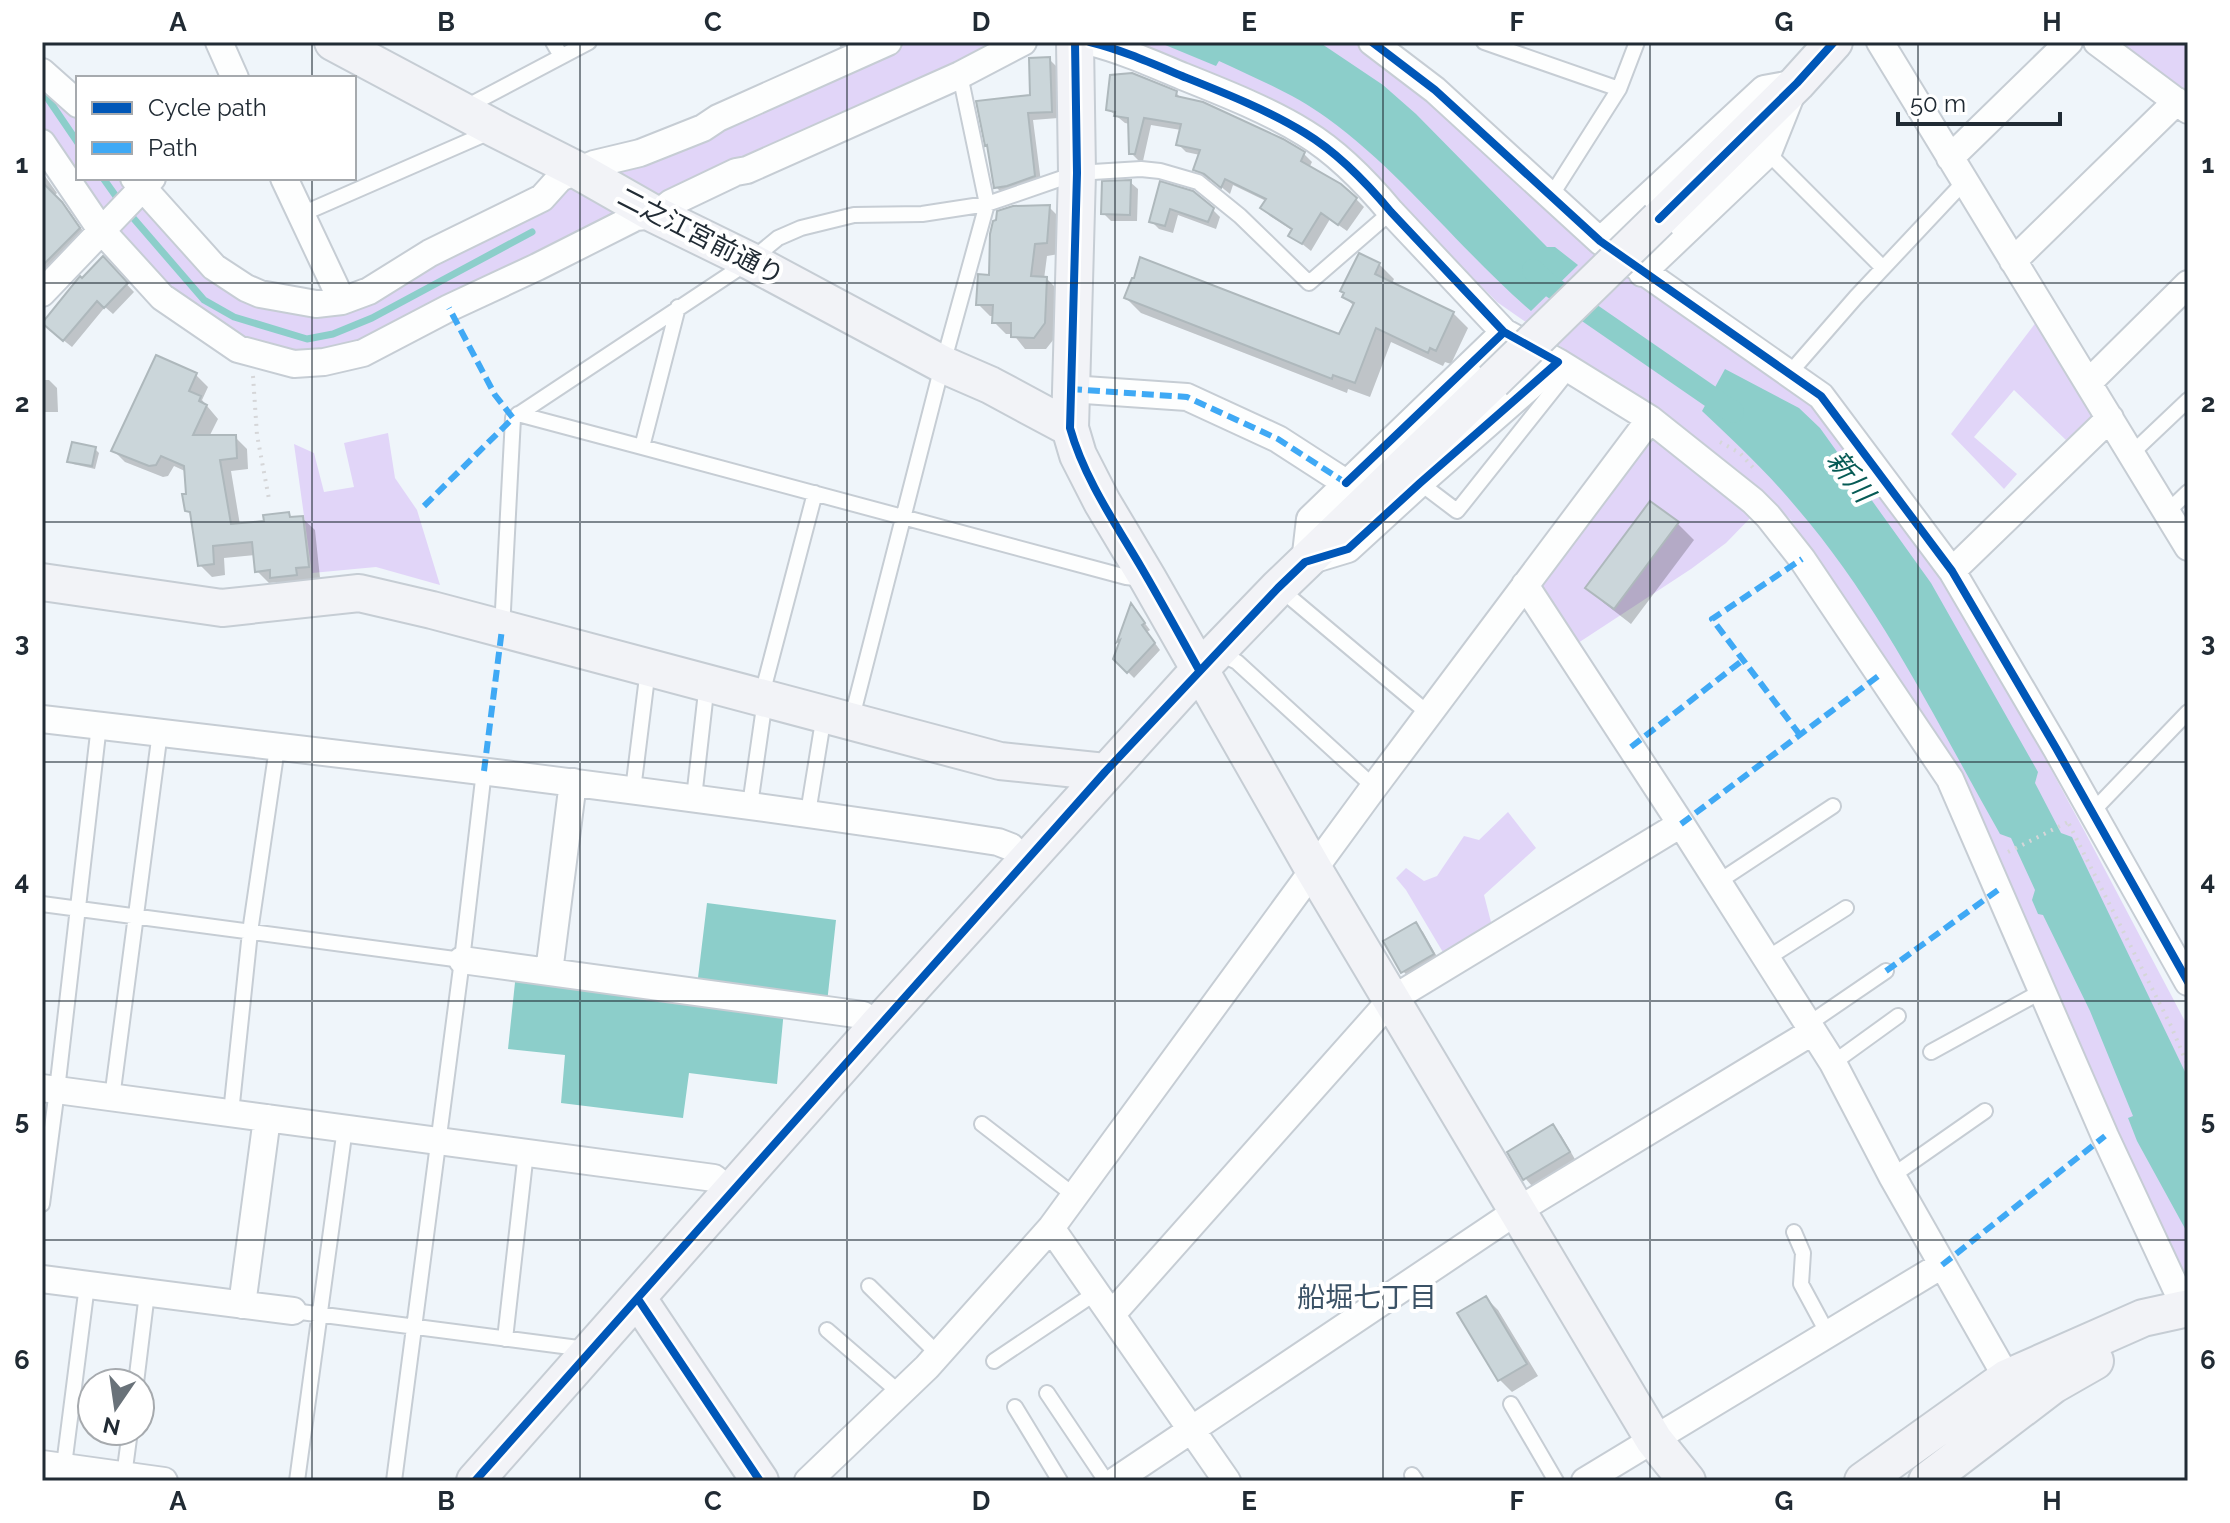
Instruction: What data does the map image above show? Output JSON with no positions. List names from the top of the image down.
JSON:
{
  "streets": {
    "street": ["二之江宮前通り"]
  },
  "districts": ["船堀七丁目"],
  "water": ["新川"],
  "legend": ["Cycle path", "Path"],
  "scale_bar": "50 m",
  "north": "bottom",
  "grid": {
    "columns": [
      "A",
      "B",
      "C",
      "D",
      "E",
      "F",
      "G",
      "H"
    ],
    "rows": [
      "1",
      "2",
      "3",
      "4",
      "5",
      "6"
    ]
  }
}
